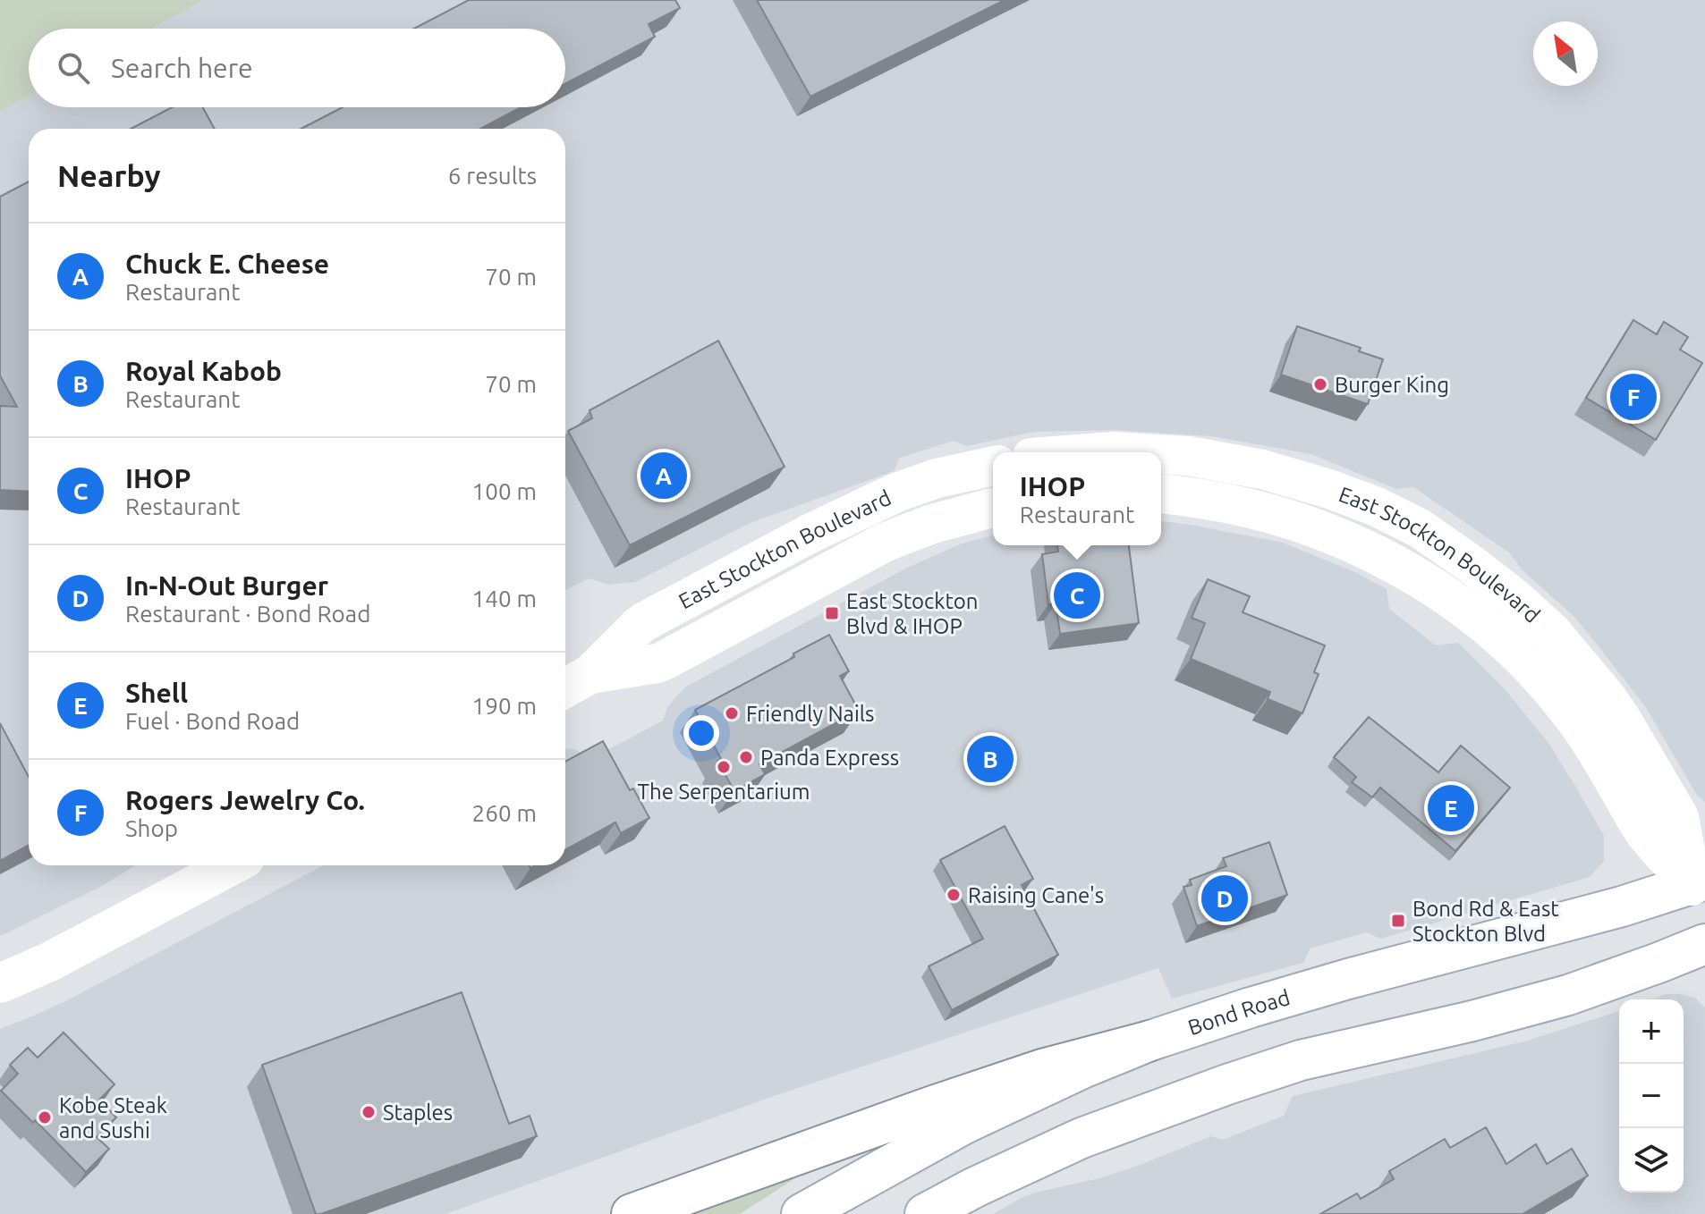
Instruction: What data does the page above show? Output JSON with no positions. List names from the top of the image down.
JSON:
{
  "streets": {
    "main road": ["East Stockton Boulevard", "Bond Road"]
  },
  "crossings": [
    ["East Stockton Boulevard", "Bond Road"]
  ],
  "places": {
    "other": [
      "Burger King",
      "Friendly Nails",
      "Panda Express",
      "The Serpentarium",
      "Raising Cane's",
      "Staples",
      "Kobe Steak and Sushi"
    ],
    "transit": ["East Stockton Blvd & IHOP", "Bond Rd & East Stockton Blvd"]
  },
  "north": "top left",
  "page": {
    "search": "Search here",
    "heading": ["Nearby", "6 results"],
    "list": [
      {
        "mark": "A",
        "name": "Chuck E. Cheese",
        "note": "Restaurant",
        "value": "70 m"
      },
      {
        "mark": "B",
        "name": "Royal Kabob",
        "note": "Restaurant",
        "value": "70 m"
      },
      {
        "mark": "C",
        "name": "IHOP",
        "note": "Restaurant",
        "value": "100 m"
      },
      {
        "mark": "D",
        "name": "In-N-Out Burger",
        "note": "Restaurant · Bond Road",
        "value": "140 m"
      },
      {
        "mark": "E",
        "name": "Shell",
        "note": "Fuel · Bond Road",
        "value": "190 m"
      },
      {
        "mark": "F",
        "name": "Rogers Jewelry Co.",
        "note": "Shop",
        "value": "260 m"
      }
    ],
    "pins": [
      "F",
      "A",
      "C",
      "B",
      "E",
      "D"
    ],
    "popup": ["IHOP", "Restaurant"],
    "map_buttons": ["+", "−"]
  }
}
